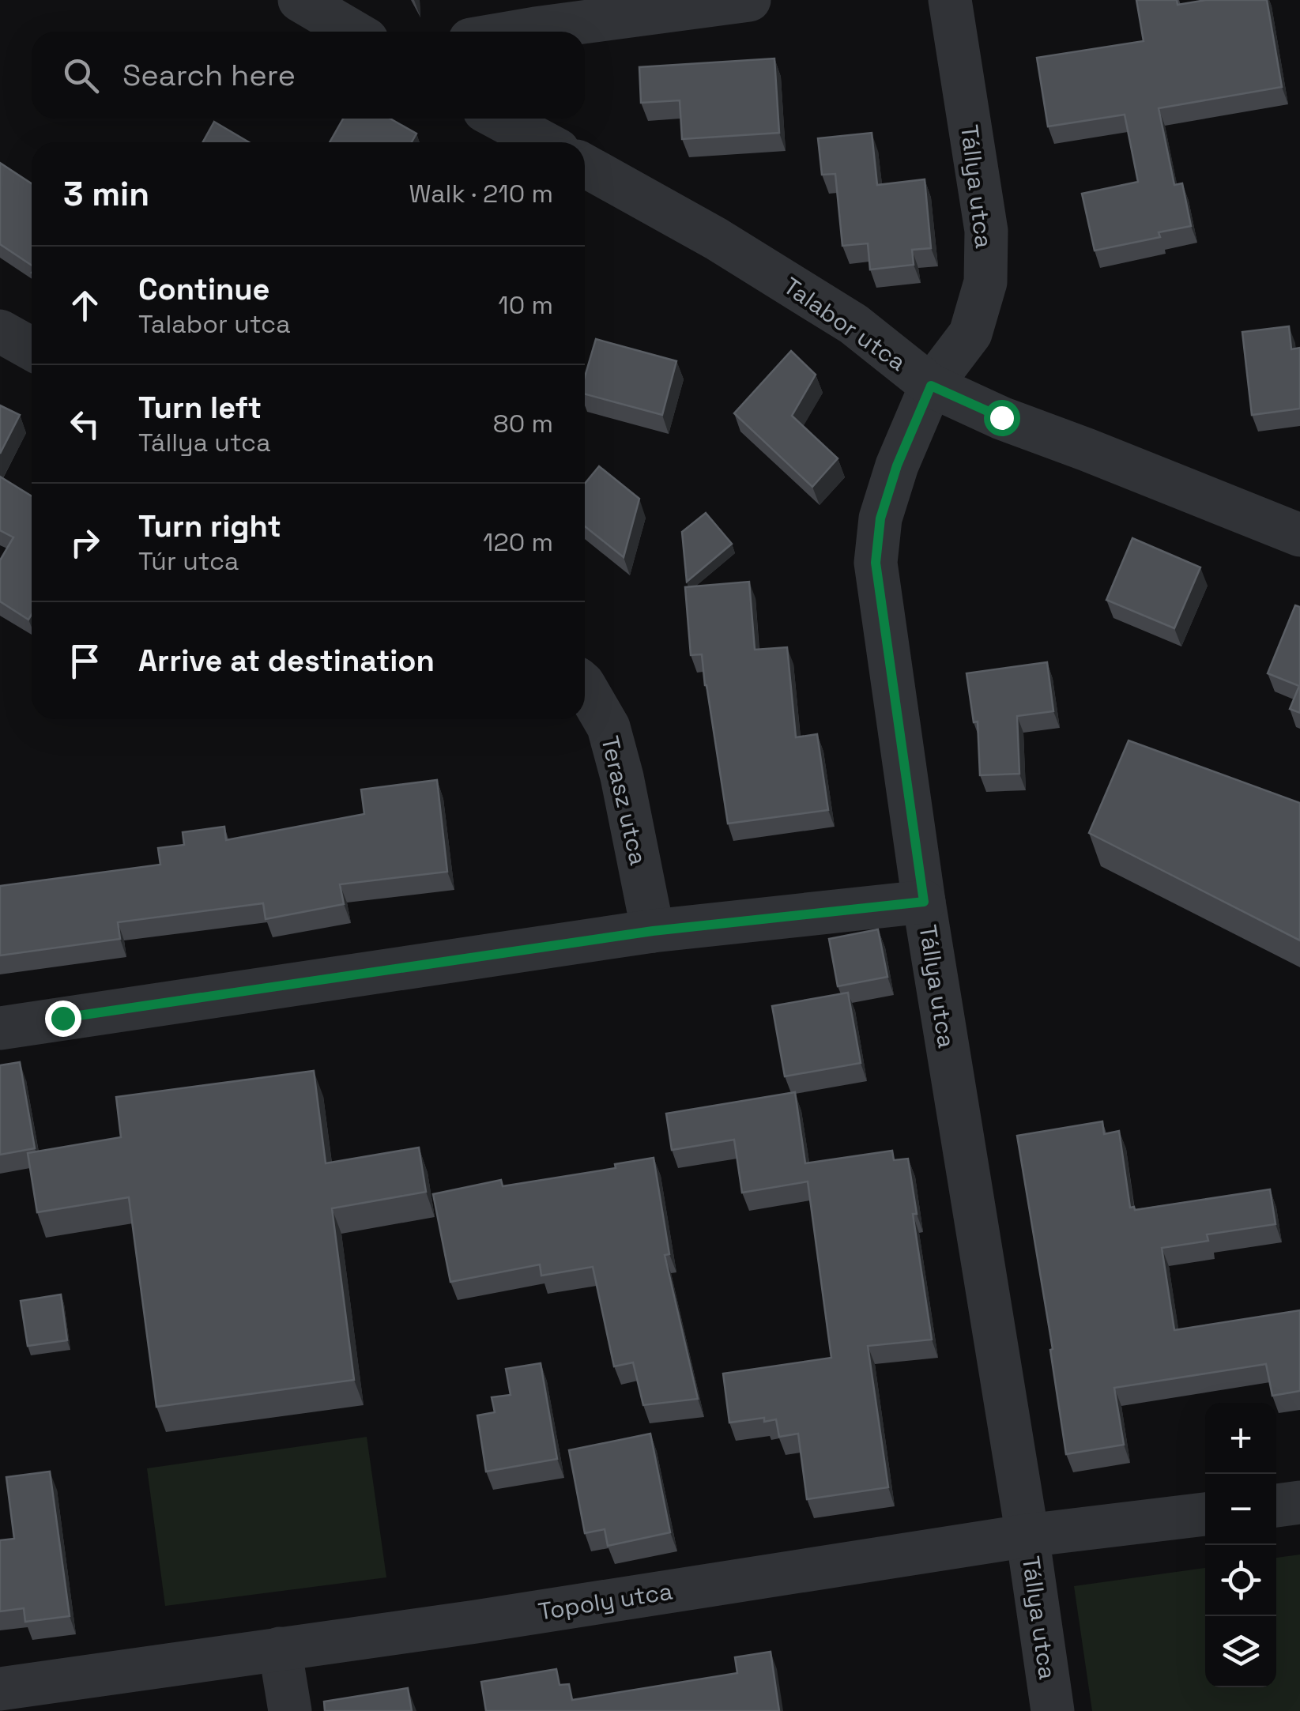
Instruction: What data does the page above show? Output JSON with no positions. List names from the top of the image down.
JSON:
{
  "streets": {
    "street": [
      "Tállya utca",
      "Talabor utca",
      "Terasz utca",
      "Topoly utca"
    ]
  },
  "crossings": [
    ["Tállya utca", "Talabor utca"],
    ["Tállya utca", "Topoly utca"]
  ],
  "page": {
    "search": "Search here",
    "heading": ["3 min", "Walk · 210 m"],
    "list": [
      ["Continue", "Talabor utca", "10 m"],
      ["Turn left", "Tállya utca", "80 m"],
      ["Turn right", "Túr utca", "120 m"],
      "Arrive at destination"
    ],
    "map_buttons": ["+", "−"]
  }
}
